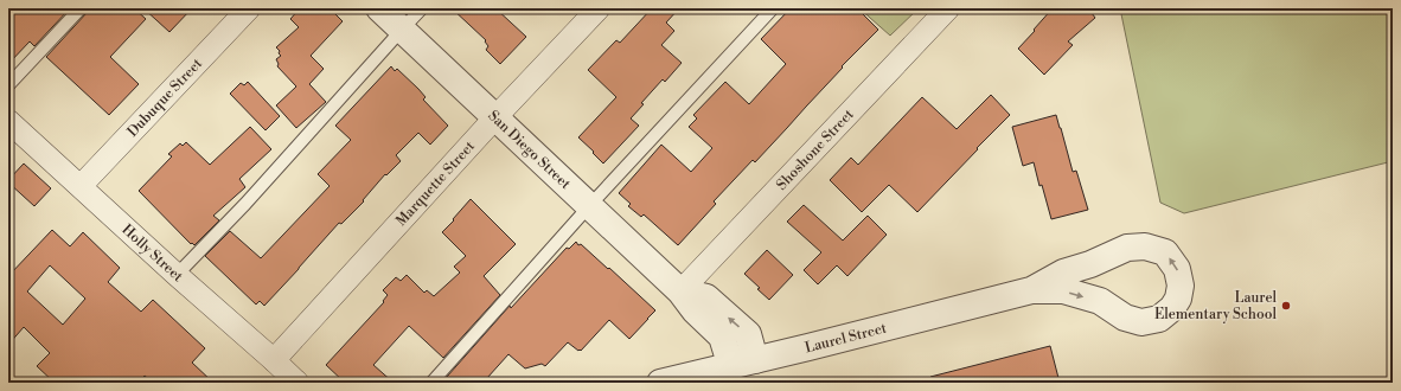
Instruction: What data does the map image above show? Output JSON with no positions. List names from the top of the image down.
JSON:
{
  "streets": {
    "street": [
      "Dubuque Street",
      "San Diego Street",
      "Shoshone Street",
      "Marquette Street",
      "Holly Street",
      "Laurel Street"
    ]
  },
  "crossings": [
    ["Dubuque Street", "Holly Street"],
    ["San Diego Street", "Shoshone Street"],
    ["San Diego Street", "Marquette Street"],
    ["San Diego Street", "Laurel Street"],
    ["Marquette Street", "Holly Street"]
  ],
  "places": ["Laurel Elementary School"]
}
